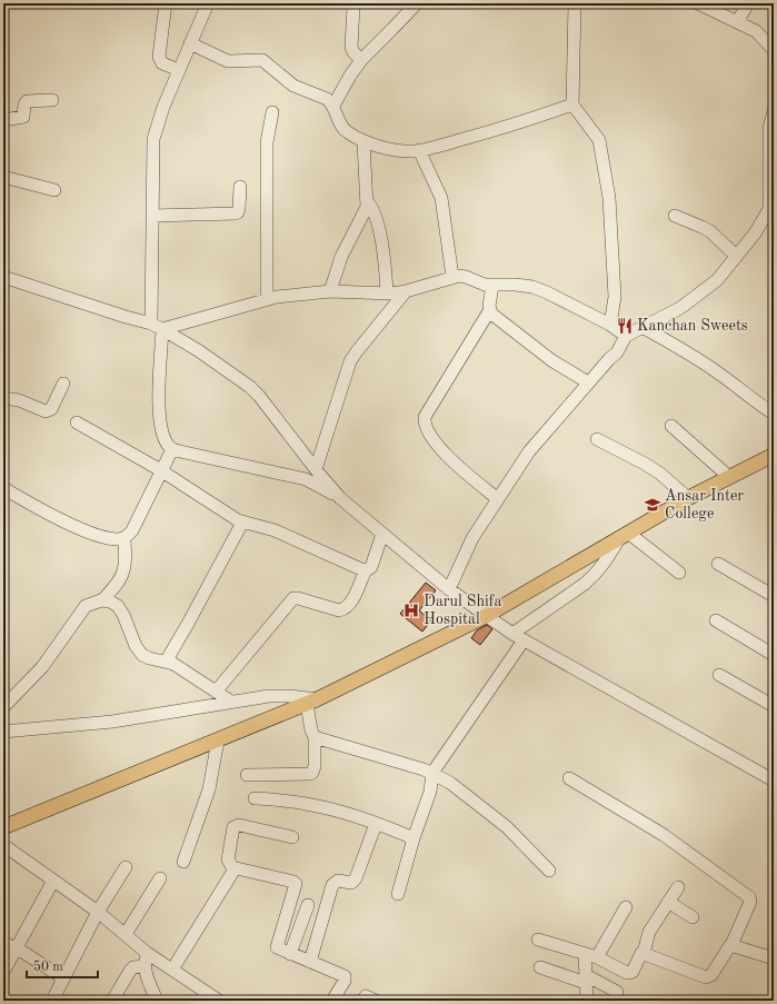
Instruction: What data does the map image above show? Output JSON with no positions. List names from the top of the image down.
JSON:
{
  "places": {
    "restaurant": ["Kanchan Sweets"],
    "school or university": ["Ansar Inter College"],
    "hospital": ["Darul Shifa Hospital"]
  },
  "scale_bar": "50 m"
}
